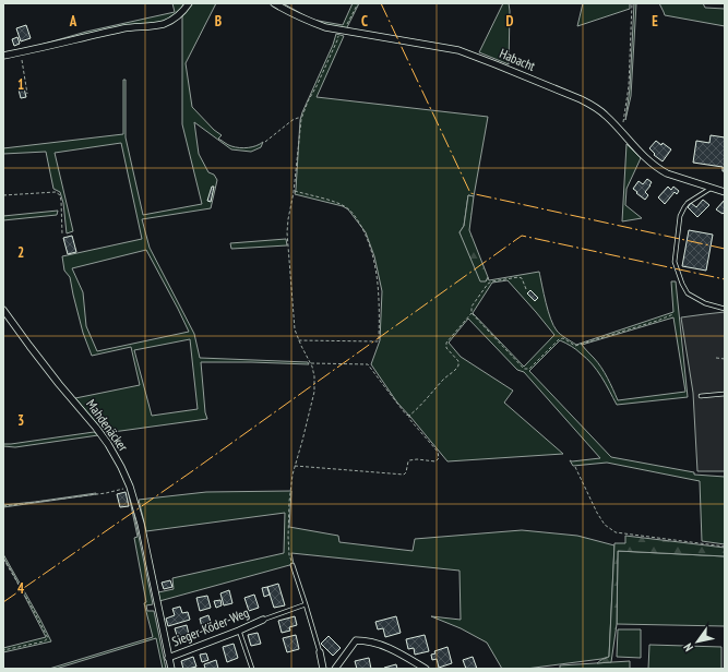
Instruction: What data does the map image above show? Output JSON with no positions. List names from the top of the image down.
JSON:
{
  "streets": {
    "street": ["Habacht", "Mahdenäcker", "Sieger-Köder-Weg"]
  },
  "crossings": [
    ["Mahdenäcker", "Sieger-Köder-Weg"]
  ],
  "north": "bottom left",
  "grid": {
    "columns": [
      "A",
      "B",
      "C",
      "D",
      "E"
    ],
    "rows": [
      "1",
      "2",
      "3",
      "4"
    ]
  }
}
